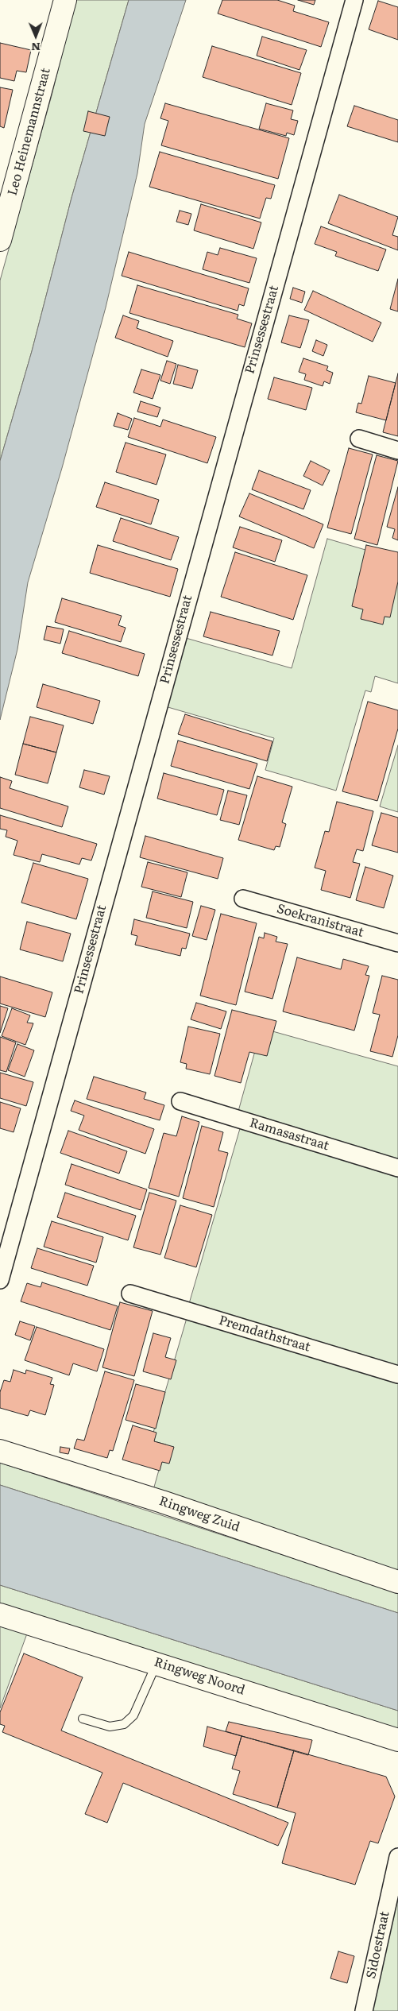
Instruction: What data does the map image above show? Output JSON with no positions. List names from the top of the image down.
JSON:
{
  "streets": {
    "street": [
      "Leo Heinemannstraat",
      "Prinsessestraat",
      "Soekranistraat",
      "Ramasastraat",
      "Premdathstraat",
      "Ringweg Zuid",
      "Ringweg Noord",
      "Sidoestraat"
    ]
  },
  "north": "bottom"
}
